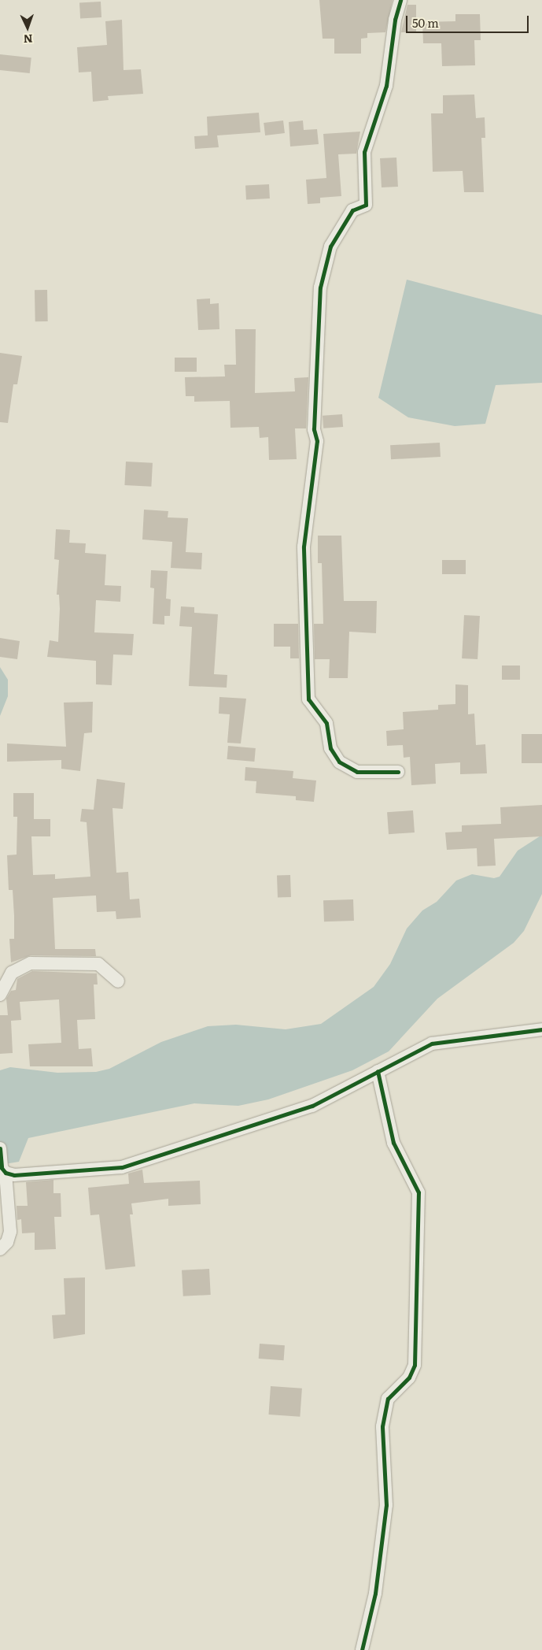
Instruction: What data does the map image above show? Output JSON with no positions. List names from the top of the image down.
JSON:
{
  "scale_bar": "50 m",
  "north": "bottom"
}
